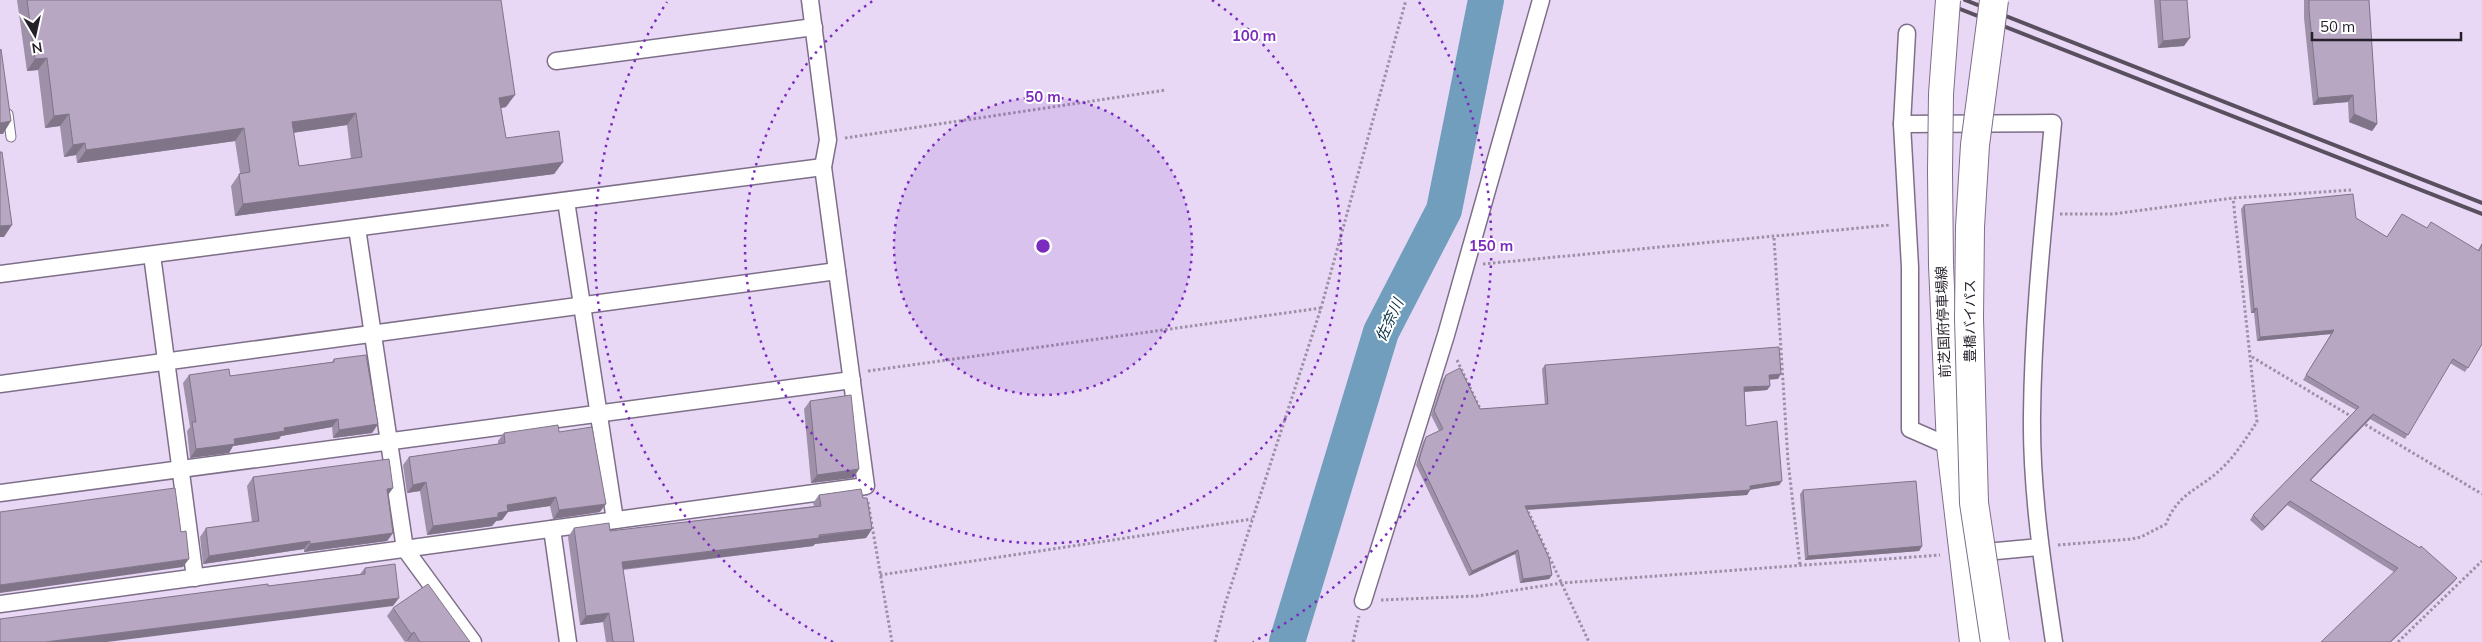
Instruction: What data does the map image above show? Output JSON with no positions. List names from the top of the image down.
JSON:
{
  "streets": {
    "highway": ["豊橋バイパス"],
    "main road": ["前芝国府停車場線"]
  },
  "water": ["佐奈川"],
  "scale_bar": "50 m",
  "north": "bottom",
  "rings": ["100 m", "50 m", "150 m"]
}
